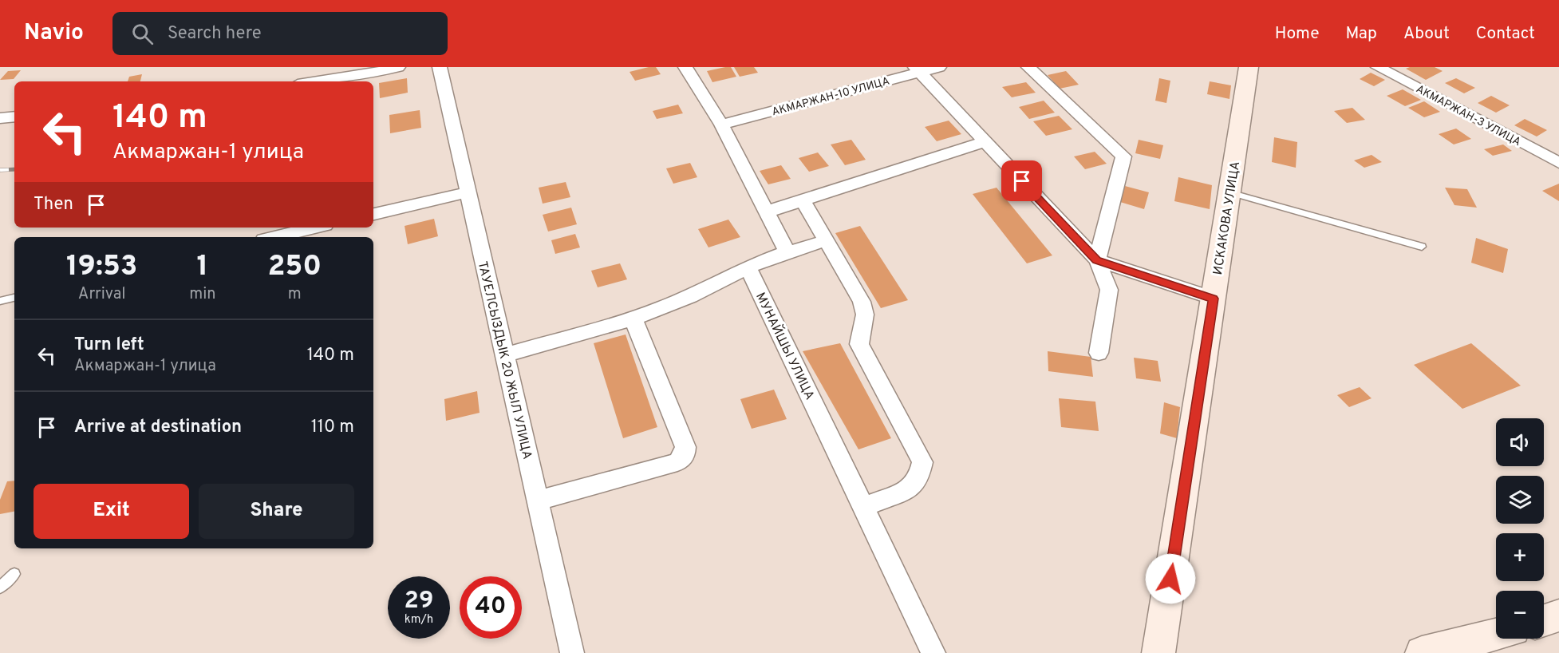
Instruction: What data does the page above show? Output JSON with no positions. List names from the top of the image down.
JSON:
{
  "streets": {
    "street": [
      "АКМАРЖАН-10 УЛИЦА",
      "АКМАРЖАН-3 УЛИЦА",
      "ИСКАКОВА УЛИЦА",
      "МУНАЙШЫ УЛИЦА",
      "ТАУЕЛСЫЗДЫК 20 ЖЫЛ УЛИЦА"
    ]
  },
  "page": {
    "header": "Navio",
    "search": "Search here",
    "nav": [
      "Home",
      "Map",
      "About",
      "Contact"
    ],
    "turn": ["140 m", "Акмаржан-1 улица"],
    "then": "Then",
    "eta": [
      "19:53",
      "Arrival",
      "1",
      "min",
      "250",
      "m"
    ],
    "list": [
      {
        "name": "Turn left",
        "note": "Акмаржан-1 улица",
        "value": "140 m"
      },
      {
        "name": "Arrive at destination",
        "value": "110 m"
      }
    ],
    "map_buttons": ["+", "−"],
    "buttons": ["Exit", "Share"],
    "speed": "29 km/h",
    "limit": "40"
  }
}
